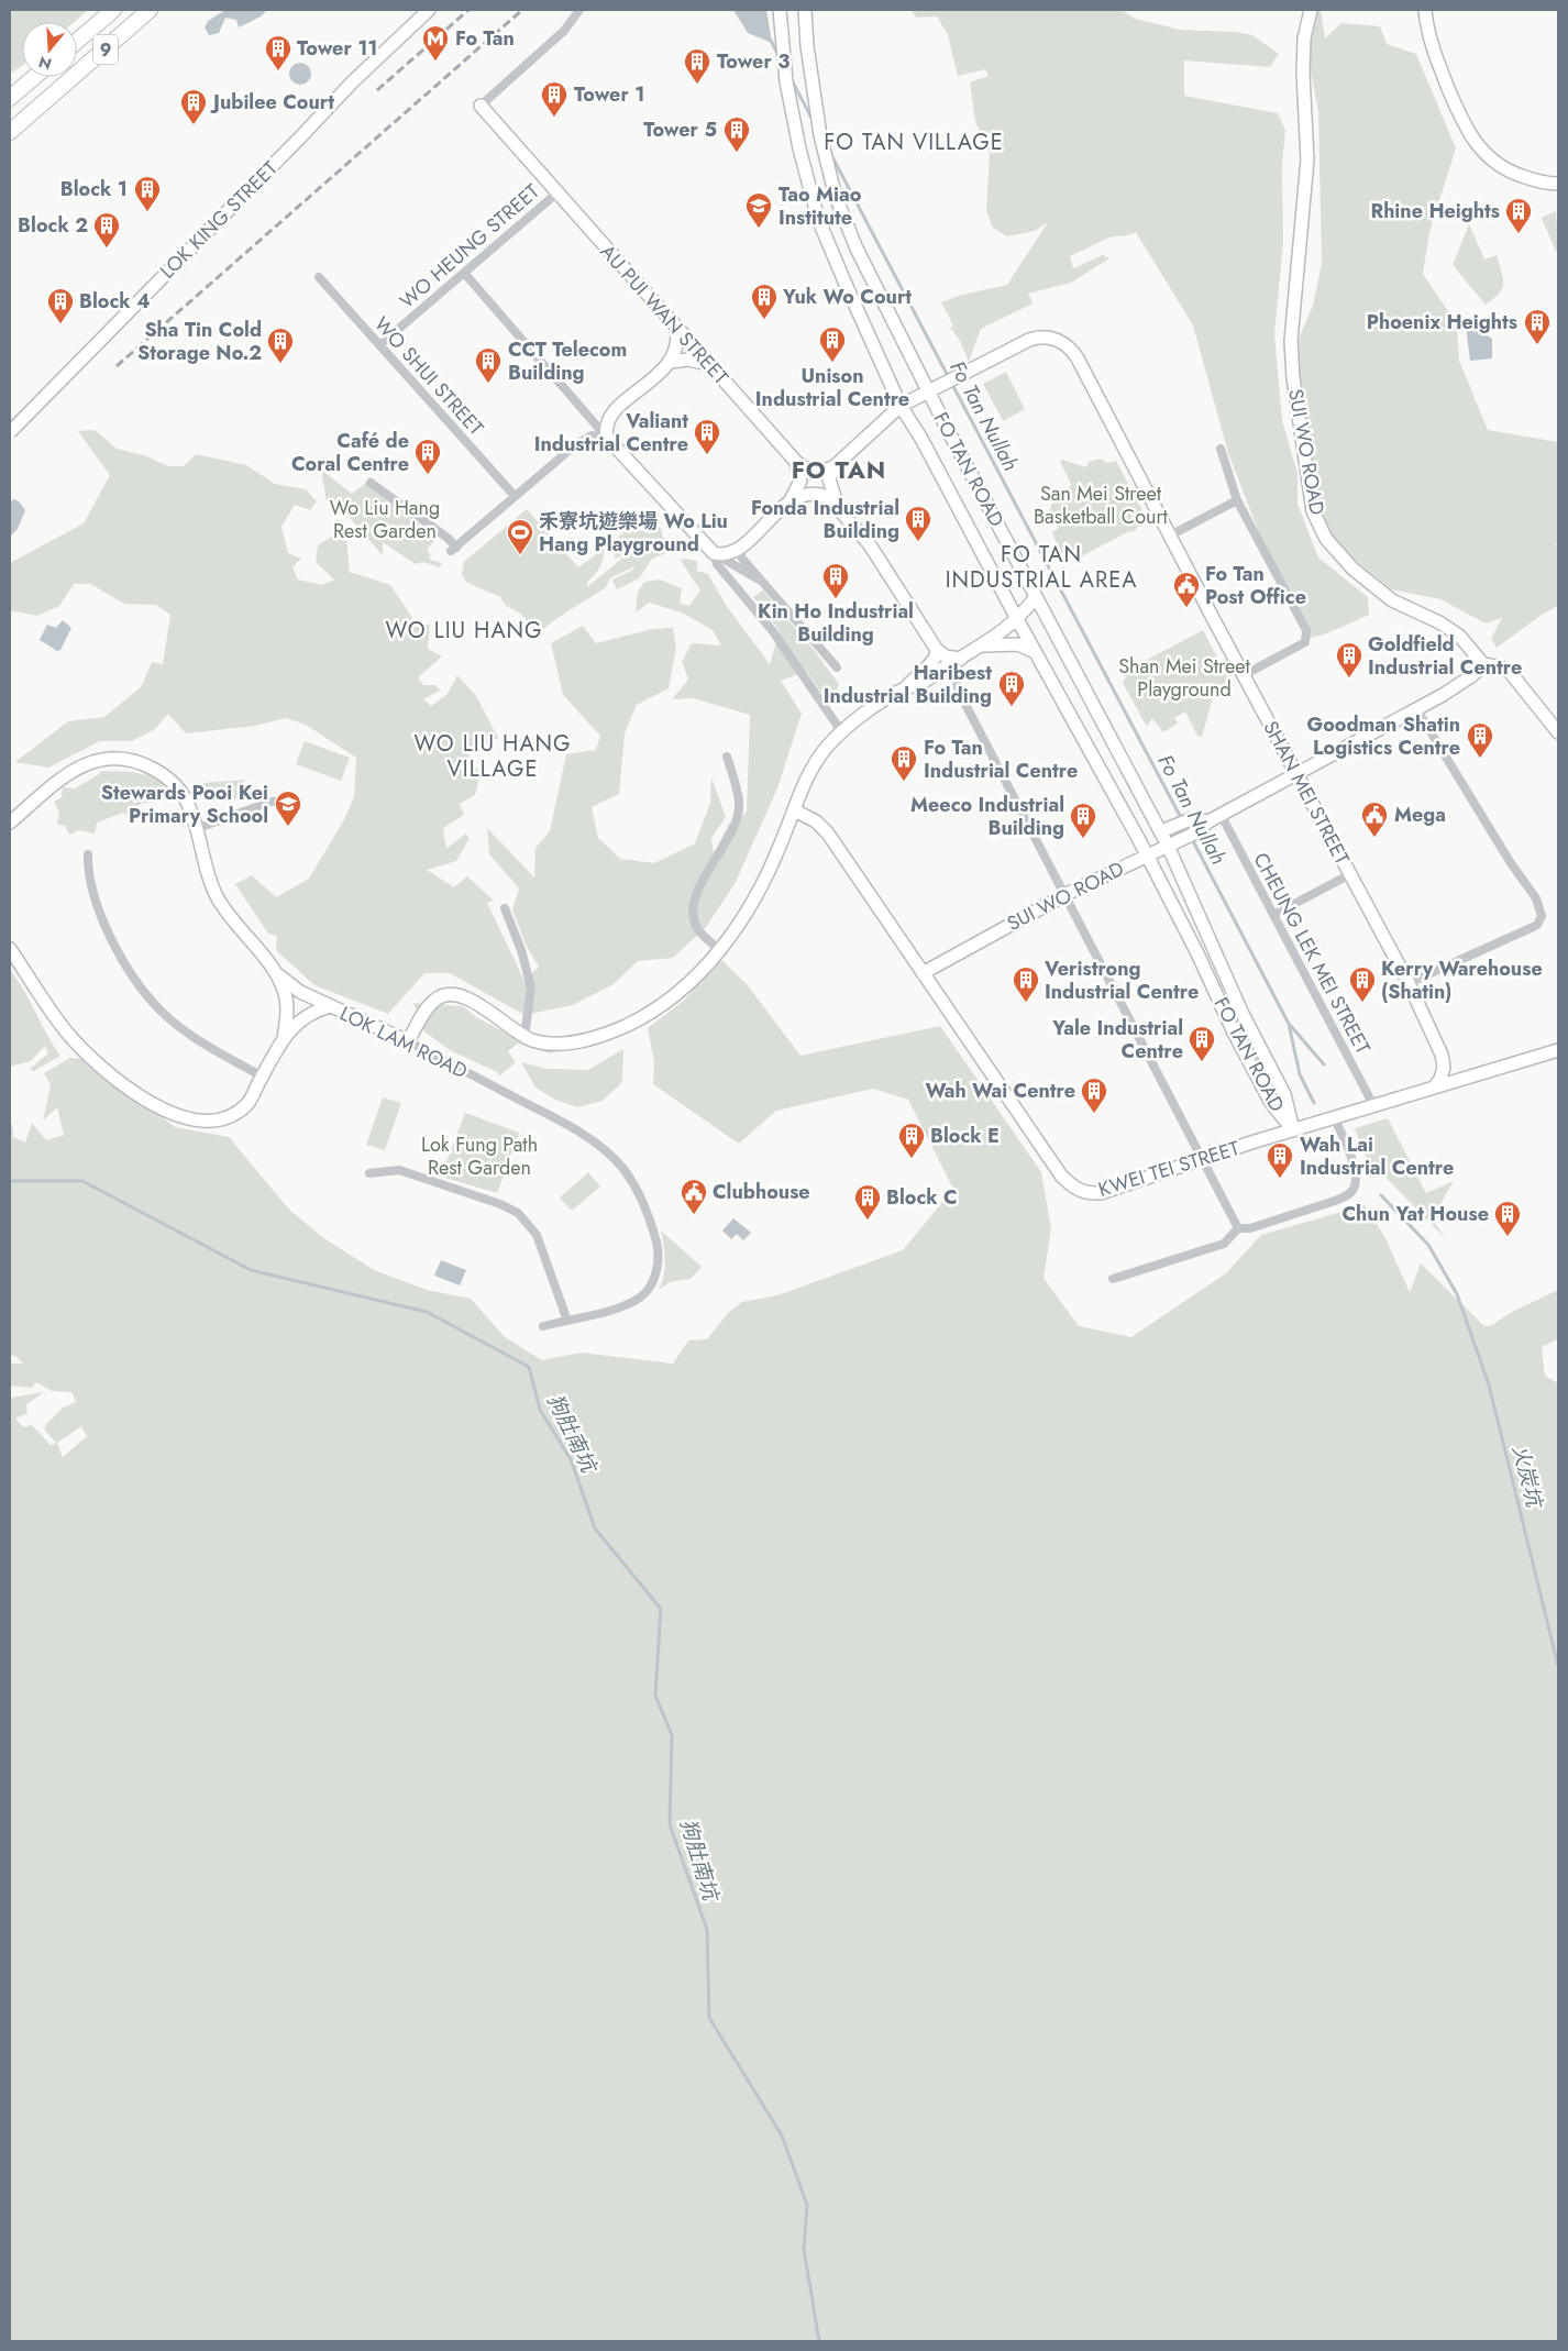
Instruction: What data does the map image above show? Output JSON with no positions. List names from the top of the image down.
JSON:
{
  "streets": {
    "highway": ["9"],
    "street": [
      "LOK KING STREET",
      "WO HEUNG STREET",
      "AU PUI WAN STREET",
      "WO SHUI STREET",
      "SUI WO ROAD",
      "FO TAN ROAD",
      "SHAN MEI STREET",
      "CHEUNG LEK MEI STREET",
      "LOK LAM ROAD",
      "KWEI TEI STREET"
    ]
  },
  "crossings": [
    ["WO HEUNG STREET", "AU PUI WAN STREET"],
    ["WO HEUNG STREET", "WO SHUI STREET"],
    ["AU PUI WAN STREET", "SHAN MEI STREET"],
    ["SUI WO ROAD", "FO TAN ROAD"],
    ["SUI WO ROAD", "SHAN MEI STREET"],
    ["SUI WO ROAD", "CHEUNG LEK MEI STREET"],
    ["SUI WO ROAD", "KWEI TEI STREET"],
    ["FO TAN ROAD", "SHAN MEI STREET"],
    ["FO TAN ROAD", "KWEI TEI STREET"],
    ["SHAN MEI STREET", "KWEI TEI STREET"],
    ["CHEUNG LEK MEI STREET", "KWEI TEI STREET"]
  ],
  "districts": [
    "FO TAN VILLAGE",
    "FO TAN",
    "FO TAN INDUSTRIAL AREA",
    "WO LIU HANG",
    "WO LIU HANG VILLAGE"
  ],
  "water": ["Fo Tan Nullah", "狗肚南坑", "火炭坑"],
  "parks": [
    "San Mei Street Basketball Court",
    "Wo Liu Hang Rest Garden",
    "Shan Mei Street Playground",
    "Lok Fung Path Rest Garden"
  ],
  "places": {
    "metro station": ["Fo Tan"],
    "building": [
      "Tower 11",
      "Tower 3",
      "Tower 1",
      "Jubilee Court",
      "Tower 5",
      "Block 1",
      "Rhine Heights",
      "Block 2",
      "Yuk Wo Court",
      "Block 4",
      "Phoenix Heights",
      "Unison Industrial Centre",
      "Sha Tin Cold Storage No.2",
      "CCT Telecom Building",
      "Valiant Industrial Centre",
      "Café de Coral Centre",
      "Fonda Industrial Building",
      "Kin Ho Industrial Building",
      "Goldfield Industrial Centre",
      "Haribest Industrial Building",
      "Goodman Shatin Logistics Centre",
      "Fo Tan Industrial Centre",
      "Meeco Industrial Building",
      "Veristrong Industrial Centre",
      "Kerry Warehouse (Shatin)",
      "Yale Industrial Centre",
      "Wah Wai Centre",
      "Block E",
      "Wah Lai Industrial Centre",
      "Block C",
      "Chun Yat House"
    ],
    "school or university": ["Tao Miao Institute", "Stewards Pooi Kei Primary School"],
    "sports": ["禾寮坑遊樂場 Wo Liu Hang Playground"],
    "public building": ["Fo Tan Post Office", "Mega", "Clubhouse"]
  },
  "north": "bottom"
}
